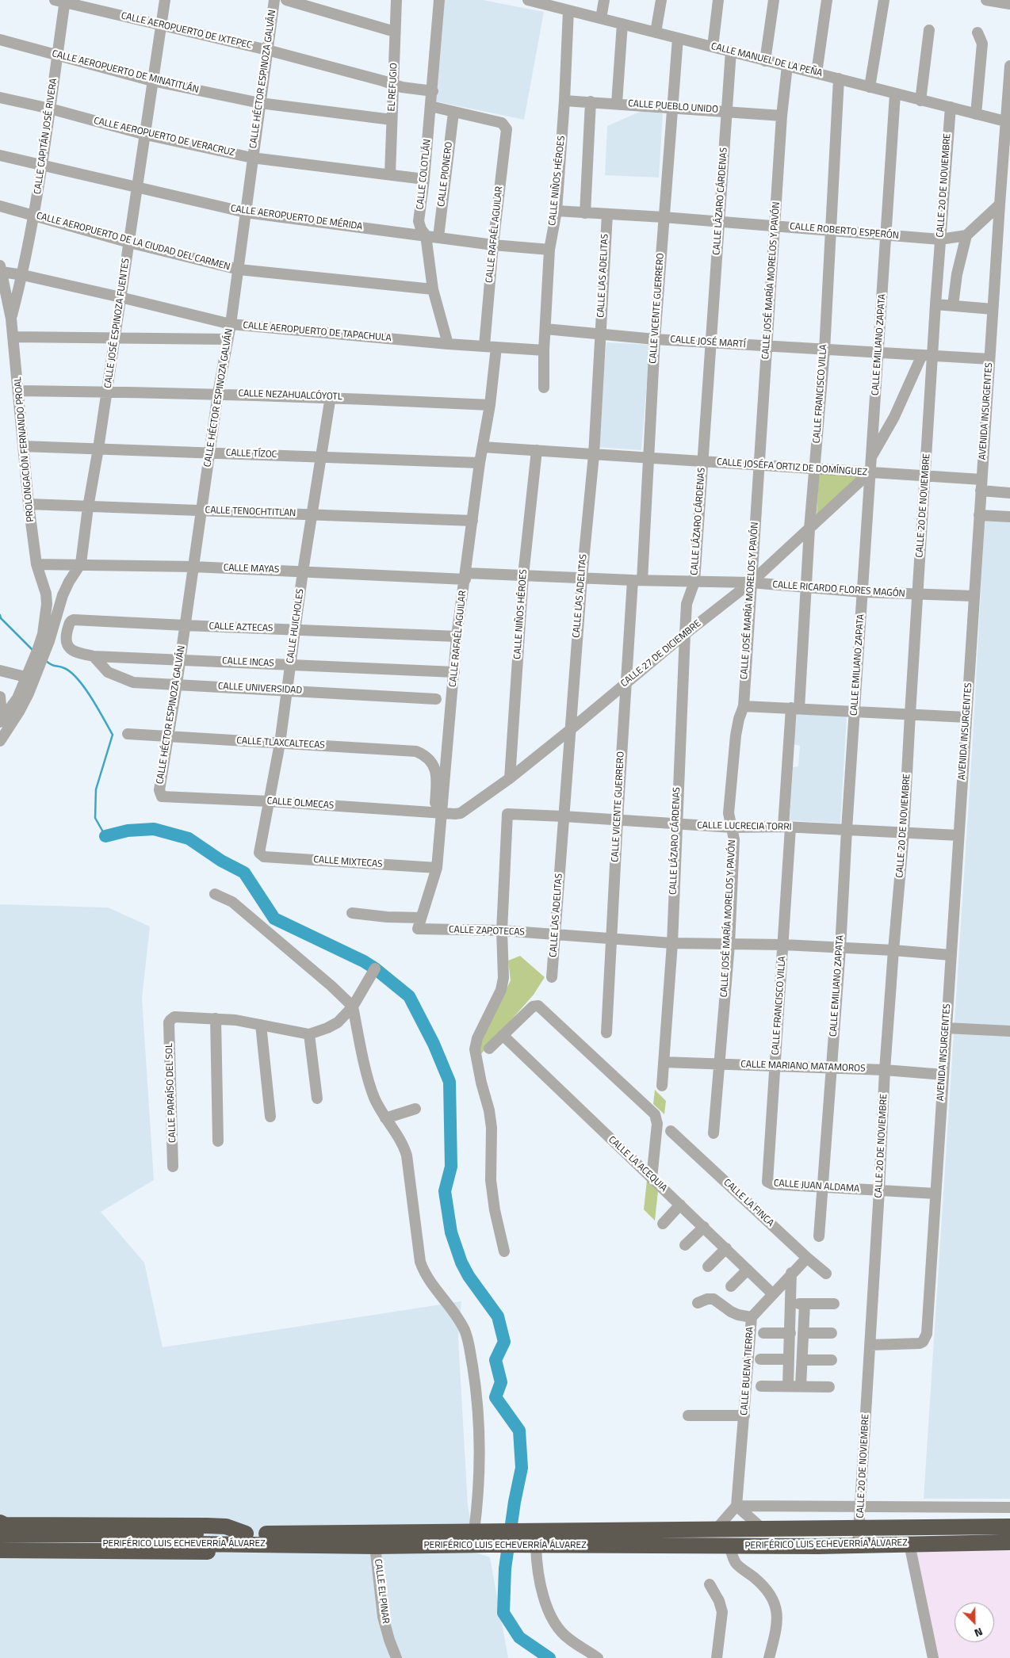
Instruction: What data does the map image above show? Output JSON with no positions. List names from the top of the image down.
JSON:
{
  "streets": {
    "highway": ["PERIFÉRICO LUIS ECHEVERRÍA ÁLVAREZ"],
    "street": [
      "CALLE AEROPUERTO DE IXTEPEC",
      "CALLE MANUEL DE LA PEÑA",
      "CALLE AEROPUERTO DE MINATITLÁN",
      "CALLE HÉCTOR ESPINOZA GALVÁN",
      "EL REFUGIO",
      "CALLE PUEBLO UNIDO",
      "CALLE CAPITÁN JOSÉ RIVERA",
      "CALLE AEROPUERTO DE VERACRUZ",
      "CALLE COLOTLÁN",
      "CALLE PIONERO",
      "CALLE NIÑOS HÉROES",
      "CALLE 20 DE NOVIEMBRE",
      "CALLE LÁZARO CÁRDENAS",
      "CALLE AEROPUERTO DE MÉRIDA",
      "CALLE ROBERTO ESPERÓN",
      "CALLE RAFAÉL AGUILAR",
      "CALLE AEROPUERTO DE LA CIUDAD DEL CARMEN",
      "CALLE LAS ADELITAS",
      "CALLE JOSÉ MARÍA MORELOS Y PAVÓN",
      "CALLE VICENTE GUERRERO",
      "CALLE JOSÉ ESPINOZA FUENTES",
      "CALLE AEROPUERTO DE TAPACHULA",
      "CALLE JOSÉ MARTÍ",
      "CALLE EMILIANO ZAPATA",
      "CALLE FRANCISCO VILLA",
      "CALLE NEZAHUALCÓYOTL",
      "AVENIDA INSURGENTES",
      "PROLONGACIÓN FERNANDO PROAL",
      "CALLE TÍZOC",
      "CALLE JOSÉFA ORTIZ DE DOMÍNGUEZ",
      "CALLE TENOCHTITLAN",
      "CALLE MAYAS",
      "CALLE RICARDO FLORES MAGÓN",
      "CALLE HUICHOLES",
      "CALLE AZTECAS",
      "CALLE 27 DE DICIEMBRE",
      "CALLE INCAS",
      "CALLE UNIVERSIDAD",
      "CALLE TLAXCALTECAS",
      "CALLE OLMECAS",
      "CALLE LUCRECIA TORRI",
      "CALLE MIXTECAS",
      "CALLE ZAPOTECAS",
      "CALLE MARIANO MATAMOROS",
      "CALLE PARAÍSO DEL SOL",
      "CALLE LA ACEQUIA",
      "CALLE JUAN ALDAMA",
      "CALLE LA FINCA",
      "CALLE BUENA TIERRA",
      "CALLE EL PINAR"
    ]
  },
  "crossings": [
    ["CALLE AEROPUERTO DE IXTEPEC", "CALLE HÉCTOR ESPINOZA GALVÁN"],
    ["CALLE AEROPUERTO DE IXTEPEC", "EL REFUGIO"],
    ["CALLE AEROPUERTO DE IXTEPEC", "CALLE CAPITÁN JOSÉ RIVERA"],
    ["CALLE AEROPUERTO DE IXTEPEC", "CALLE COLOTLÁN"],
    ["CALLE AEROPUERTO DE IXTEPEC", "CALLE JOSÉ ESPINOZA FUENTES"],
    ["CALLE MANUEL DE LA PEÑA", "CALLE NIÑOS HÉROES"],
    ["CALLE MANUEL DE LA PEÑA", "CALLE 20 DE NOVIEMBRE"],
    ["CALLE MANUEL DE LA PEÑA", "CALLE LÁZARO CÁRDENAS"],
    ["CALLE MANUEL DE LA PEÑA", "CALLE JOSÉ MARÍA MORELOS Y PAVÓN"],
    ["CALLE MANUEL DE LA PEÑA", "CALLE VICENTE GUERRERO"],
    ["CALLE MANUEL DE LA PEÑA", "CALLE EMILIANO ZAPATA"],
    ["CALLE MANUEL DE LA PEÑA", "CALLE FRANCISCO VILLA"],
    ["CALLE MANUEL DE LA PEÑA", "AVENIDA INSURGENTES"],
    ["CALLE AEROPUERTO DE MINATITLÁN", "CALLE HÉCTOR ESPINOZA GALVÁN"],
    ["CALLE AEROPUERTO DE MINATITLÁN", "EL REFUGIO"],
    ["CALLE AEROPUERTO DE MINATITLÁN", "CALLE CAPITÁN JOSÉ RIVERA"],
    ["CALLE AEROPUERTO DE MINATITLÁN", "CALLE JOSÉ ESPINOZA FUENTES"],
    ["CALLE HÉCTOR ESPINOZA GALVÁN", "CALLE AEROPUERTO DE VERACRUZ"],
    ["CALLE HÉCTOR ESPINOZA GALVÁN", "CALLE AEROPUERTO DE MÉRIDA"],
    ["CALLE HÉCTOR ESPINOZA GALVÁN", "CALLE AEROPUERTO DE LA CIUDAD DEL CARMEN"],
    ["CALLE HÉCTOR ESPINOZA GALVÁN", "CALLE AEROPUERTO DE TAPACHULA"],
    ["CALLE HÉCTOR ESPINOZA GALVÁN", "CALLE NEZAHUALCÓYOTL"],
    ["CALLE HÉCTOR ESPINOZA GALVÁN", "CALLE TÍZOC"],
    ["CALLE HÉCTOR ESPINOZA GALVÁN", "CALLE TENOCHTITLAN"],
    ["CALLE HÉCTOR ESPINOZA GALVÁN", "CALLE MAYAS"],
    ["CALLE HÉCTOR ESPINOZA GALVÁN", "CALLE AZTECAS"],
    ["CALLE HÉCTOR ESPINOZA GALVÁN", "CALLE INCAS"],
    ["CALLE HÉCTOR ESPINOZA GALVÁN", "CALLE UNIVERSIDAD"],
    ["CALLE HÉCTOR ESPINOZA GALVÁN", "CALLE TLAXCALTECAS"],
    ["CALLE HÉCTOR ESPINOZA GALVÁN", "CALLE OLMECAS"],
    ["EL REFUGIO", "CALLE AEROPUERTO DE VERACRUZ"],
    ["CALLE PUEBLO UNIDO", "CALLE NIÑOS HÉROES"],
    ["CALLE PUEBLO UNIDO", "CALLE LÁZARO CÁRDENAS"],
    ["CALLE PUEBLO UNIDO", "CALLE JOSÉ MARÍA MORELOS Y PAVÓN"],
    ["CALLE PUEBLO UNIDO", "CALLE VICENTE GUERRERO"],
    ["CALLE CAPITÁN JOSÉ RIVERA", "CALLE AEROPUERTO DE VERACRUZ"],
    ["CALLE CAPITÁN JOSÉ RIVERA", "CALLE AEROPUERTO DE MÉRIDA"],
    ["CALLE CAPITÁN JOSÉ RIVERA", "CALLE AEROPUERTO DE LA CIUDAD DEL CARMEN"],
    ["CALLE CAPITÁN JOSÉ RIVERA", "CALLE AEROPUERTO DE TAPACHULA"],
    ["CALLE CAPITÁN JOSÉ RIVERA", "PROLONGACIÓN FERNANDO PROAL"],
    ["CALLE AEROPUERTO DE VERACRUZ", "CALLE COLOTLÁN"],
    ["CALLE AEROPUERTO DE VERACRUZ", "CALLE JOSÉ ESPINOZA FUENTES"],
    ["CALLE COLOTLÁN", "CALLE AEROPUERTO DE MÉRIDA"],
    ["CALLE COLOTLÁN", "CALLE AEROPUERTO DE LA CIUDAD DEL CARMEN"],
    ["CALLE COLOTLÁN", "CALLE AEROPUERTO DE TAPACHULA"],
    ["CALLE PIONERO", "CALLE AEROPUERTO DE MÉRIDA"],
    ["CALLE PIONERO", "CALLE RAFAÉL AGUILAR"],
    ["CALLE NIÑOS HÉROES", "CALLE AEROPUERTO DE MÉRIDA"],
    ["CALLE NIÑOS HÉROES", "CALLE ROBERTO ESPERÓN"],
    ["CALLE NIÑOS HÉROES", "CALLE AEROPUERTO DE TAPACHULA"],
    ["CALLE NIÑOS HÉROES", "CALLE JOSÉ MARTÍ"],
    ["CALLE NIÑOS HÉROES", "CALLE JOSÉFA ORTIZ DE DOMÍNGUEZ"],
    ["CALLE NIÑOS HÉROES", "CALLE RICARDO FLORES MAGÓN"],
    ["CALLE NIÑOS HÉROES", "CALLE 27 DE DICIEMBRE"],
    ["CALLE 20 DE NOVIEMBRE", "CALLE ROBERTO ESPERÓN"],
    ["CALLE 20 DE NOVIEMBRE", "CALLE JOSÉ MARTÍ"],
    ["CALLE 20 DE NOVIEMBRE", "AVENIDA INSURGENTES"],
    ["CALLE 20 DE NOVIEMBRE", "CALLE JOSÉFA ORTIZ DE DOMÍNGUEZ"],
    ["CALLE 20 DE NOVIEMBRE", "CALLE RICARDO FLORES MAGÓN"],
    ["CALLE 20 DE NOVIEMBRE", "CALLE LUCRECIA TORRI"],
    ["CALLE 20 DE NOVIEMBRE", "CALLE ZAPOTECAS"],
    ["CALLE 20 DE NOVIEMBRE", "CALLE MARIANO MATAMOROS"],
    ["CALLE 20 DE NOVIEMBRE", "CALLE JUAN ALDAMA"],
    ["CALLE 20 DE NOVIEMBRE", "PERIFÉRICO LUIS ECHEVERRÍA ÁLVAREZ"],
    ["CALLE LÁZARO CÁRDENAS", "CALLE ROBERTO ESPERÓN"],
    ["CALLE LÁZARO CÁRDENAS", "CALLE JOSÉ MARTÍ"],
    ["CALLE LÁZARO CÁRDENAS", "CALLE JOSÉFA ORTIZ DE DOMÍNGUEZ"],
    ["CALLE LÁZARO CÁRDENAS", "CALLE RICARDO FLORES MAGÓN"],
    ["CALLE LÁZARO CÁRDENAS", "CALLE 27 DE DICIEMBRE"],
    ["CALLE LÁZARO CÁRDENAS", "CALLE LUCRECIA TORRI"],
    ["CALLE LÁZARO CÁRDENAS", "CALLE ZAPOTECAS"],
    ["CALLE LÁZARO CÁRDENAS", "CALLE MARIANO MATAMOROS"],
    ["CALLE AEROPUERTO DE MÉRIDA", "CALLE RAFAÉL AGUILAR"],
    ["CALLE AEROPUERTO DE MÉRIDA", "CALLE JOSÉ ESPINOZA FUENTES"],
    ["CALLE ROBERTO ESPERÓN", "CALLE LAS ADELITAS"],
    ["CALLE ROBERTO ESPERÓN", "CALLE JOSÉ MARÍA MORELOS Y PAVÓN"],
    ["CALLE ROBERTO ESPERÓN", "CALLE VICENTE GUERRERO"],
    ["CALLE ROBERTO ESPERÓN", "CALLE EMILIANO ZAPATA"],
    ["CALLE ROBERTO ESPERÓN", "CALLE FRANCISCO VILLA"],
    ["CALLE RAFAÉL AGUILAR", "CALLE AEROPUERTO DE TAPACHULA"],
    ["CALLE RAFAÉL AGUILAR", "CALLE NEZAHUALCÓYOTL"],
    ["CALLE RAFAÉL AGUILAR", "CALLE TÍZOC"],
    ["CALLE RAFAÉL AGUILAR", "CALLE JOSÉFA ORTIZ DE DOMÍNGUEZ"],
    ["CALLE RAFAÉL AGUILAR", "CALLE TENOCHTITLAN"],
    ["CALLE RAFAÉL AGUILAR", "CALLE MAYAS"],
    ["CALLE RAFAÉL AGUILAR", "CALLE RICARDO FLORES MAGÓN"],
    ["CALLE RAFAÉL AGUILAR", "CALLE AZTECAS"],
    ["CALLE RAFAÉL AGUILAR", "CALLE 27 DE DICIEMBRE"],
    ["CALLE RAFAÉL AGUILAR", "CALLE INCAS"],
    ["CALLE RAFAÉL AGUILAR", "CALLE TLAXCALTECAS"],
    ["CALLE RAFAÉL AGUILAR", "CALLE OLMECAS"],
    ["CALLE RAFAÉL AGUILAR", "CALLE MIXTECAS"],
    ["CALLE RAFAÉL AGUILAR", "CALLE ZAPOTECAS"],
    ["CALLE AEROPUERTO DE LA CIUDAD DEL CARMEN", "CALLE JOSÉ ESPINOZA FUENTES"],
    ["CALLE LAS ADELITAS", "CALLE JOSÉ MARTÍ"],
    ["CALLE LAS ADELITAS", "CALLE JOSÉFA ORTIZ DE DOMÍNGUEZ"],
    ["CALLE LAS ADELITAS", "CALLE RICARDO FLORES MAGÓN"],
    ["CALLE LAS ADELITAS", "CALLE 27 DE DICIEMBRE"],
    ["CALLE LAS ADELITAS", "CALLE LUCRECIA TORRI"],
    ["CALLE LAS ADELITAS", "CALLE ZAPOTECAS"],
    ["CALLE JOSÉ MARÍA MORELOS Y PAVÓN", "CALLE JOSÉ MARTÍ"],
    ["CALLE JOSÉ MARÍA MORELOS Y PAVÓN", "CALLE JOSÉFA ORTIZ DE DOMÍNGUEZ"],
    ["CALLE JOSÉ MARÍA MORELOS Y PAVÓN", "CALLE RICARDO FLORES MAGÓN"],
    ["CALLE JOSÉ MARÍA MORELOS Y PAVÓN", "CALLE 27 DE DICIEMBRE"],
    ["CALLE JOSÉ MARÍA MORELOS Y PAVÓN", "CALLE LUCRECIA TORRI"],
    ["CALLE JOSÉ MARÍA MORELOS Y PAVÓN", "CALLE ZAPOTECAS"],
    ["CALLE JOSÉ MARÍA MORELOS Y PAVÓN", "CALLE MARIANO MATAMOROS"],
    ["CALLE VICENTE GUERRERO", "CALLE JOSÉ MARTÍ"],
    ["CALLE VICENTE GUERRERO", "CALLE JOSÉFA ORTIZ DE DOMÍNGUEZ"],
    ["CALLE VICENTE GUERRERO", "CALLE RICARDO FLORES MAGÓN"],
    ["CALLE VICENTE GUERRERO", "CALLE 27 DE DICIEMBRE"],
    ["CALLE VICENTE GUERRERO", "CALLE LUCRECIA TORRI"],
    ["CALLE VICENTE GUERRERO", "CALLE ZAPOTECAS"],
    ["CALLE JOSÉ ESPINOZA FUENTES", "CALLE AEROPUERTO DE TAPACHULA"],
    ["CALLE JOSÉ ESPINOZA FUENTES", "CALLE NEZAHUALCÓYOTL"],
    ["CALLE JOSÉ ESPINOZA FUENTES", "PROLONGACIÓN FERNANDO PROAL"],
    ["CALLE JOSÉ ESPINOZA FUENTES", "CALLE TÍZOC"],
    ["CALLE JOSÉ ESPINOZA FUENTES", "CALLE TENOCHTITLAN"],
    ["CALLE JOSÉ ESPINOZA FUENTES", "CALLE MAYAS"],
    ["CALLE AEROPUERTO DE TAPACHULA", "PROLONGACIÓN FERNANDO PROAL"],
    ["CALLE JOSÉ MARTÍ", "CALLE EMILIANO ZAPATA"],
    ["CALLE JOSÉ MARTÍ", "CALLE FRANCISCO VILLA"],
    ["CALLE JOSÉ MARTÍ", "AVENIDA INSURGENTES"],
    ["CALLE EMILIANO ZAPATA", "CALLE JOSÉFA ORTIZ DE DOMÍNGUEZ"],
    ["CALLE EMILIANO ZAPATA", "CALLE RICARDO FLORES MAGÓN"],
    ["CALLE EMILIANO ZAPATA", "CALLE 27 DE DICIEMBRE"],
    ["CALLE EMILIANO ZAPATA", "CALLE LUCRECIA TORRI"],
    ["CALLE EMILIANO ZAPATA", "CALLE ZAPOTECAS"],
    ["CALLE EMILIANO ZAPATA", "CALLE MARIANO MATAMOROS"],
    ["CALLE EMILIANO ZAPATA", "CALLE JUAN ALDAMA"],
    ["CALLE FRANCISCO VILLA", "CALLE JOSÉFA ORTIZ DE DOMÍNGUEZ"],
    ["CALLE FRANCISCO VILLA", "CALLE RICARDO FLORES MAGÓN"],
    ["CALLE FRANCISCO VILLA", "CALLE 27 DE DICIEMBRE"],
    ["CALLE FRANCISCO VILLA", "CALLE LUCRECIA TORRI"],
    ["CALLE FRANCISCO VILLA", "CALLE ZAPOTECAS"],
    ["CALLE FRANCISCO VILLA", "CALLE MARIANO MATAMOROS"],
    ["CALLE FRANCISCO VILLA", "CALLE JUAN ALDAMA"],
    ["CALLE NEZAHUALCÓYOTL", "PROLONGACIÓN FERNANDO PROAL"],
    ["CALLE NEZAHUALCÓYOTL", "CALLE HUICHOLES"],
    ["AVENIDA INSURGENTES", "CALLE JOSÉFA ORTIZ DE DOMÍNGUEZ"],
    ["AVENIDA INSURGENTES", "CALLE RICARDO FLORES MAGÓN"],
    ["AVENIDA INSURGENTES", "CALLE LUCRECIA TORRI"],
    ["AVENIDA INSURGENTES", "CALLE ZAPOTECAS"],
    ["AVENIDA INSURGENTES", "CALLE MARIANO MATAMOROS"],
    ["AVENIDA INSURGENTES", "CALLE JUAN ALDAMA"],
    ["PROLONGACIÓN FERNANDO PROAL", "CALLE TÍZOC"],
    ["PROLONGACIÓN FERNANDO PROAL", "CALLE TENOCHTITLAN"],
    ["PROLONGACIÓN FERNANDO PROAL", "CALLE MAYAS"],
    ["CALLE TÍZOC", "CALLE HUICHOLES"],
    ["CALLE JOSÉFA ORTIZ DE DOMÍNGUEZ", "CALLE 27 DE DICIEMBRE"],
    ["CALLE TENOCHTITLAN", "CALLE HUICHOLES"],
    ["CALLE MAYAS", "CALLE RICARDO FLORES MAGÓN"],
    ["CALLE MAYAS", "CALLE HUICHOLES"],
    ["CALLE RICARDO FLORES MAGÓN", "CALLE 27 DE DICIEMBRE"],
    ["CALLE HUICHOLES", "CALLE AZTECAS"],
    ["CALLE HUICHOLES", "CALLE INCAS"],
    ["CALLE HUICHOLES", "CALLE UNIVERSIDAD"],
    ["CALLE HUICHOLES", "CALLE TLAXCALTECAS"],
    ["CALLE HUICHOLES", "CALLE OLMECAS"],
    ["CALLE HUICHOLES", "CALLE MIXTECAS"],
    ["CALLE AZTECAS", "CALLE INCAS"],
    ["CALLE 27 DE DICIEMBRE", "CALLE TLAXCALTECAS"],
    ["CALLE 27 DE DICIEMBRE", "CALLE OLMECAS"],
    ["CALLE INCAS", "CALLE UNIVERSIDAD"],
    ["CALLE TLAXCALTECAS", "CALLE OLMECAS"],
    ["CALLE LUCRECIA TORRI", "CALLE ZAPOTECAS"],
    ["CALLE LA ACEQUIA", "CALLE BUENA TIERRA"],
    ["CALLE LA FINCA", "CALLE BUENA TIERRA"],
    ["PERIFÉRICO LUIS ECHEVERRÍA ÁLVAREZ", "CALLE EL PINAR"]
  ],
  "north": "bottom right"
}
